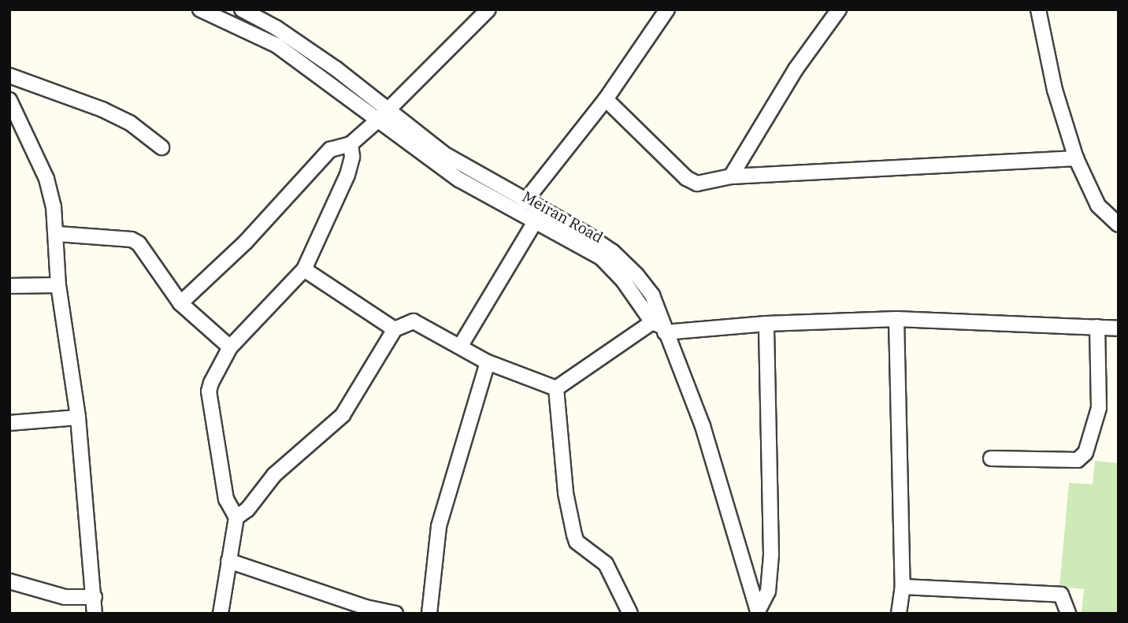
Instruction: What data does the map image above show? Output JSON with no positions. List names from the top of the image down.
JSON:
{
  "streets": {
    "street": ["Meiran Road"]
  }
}
